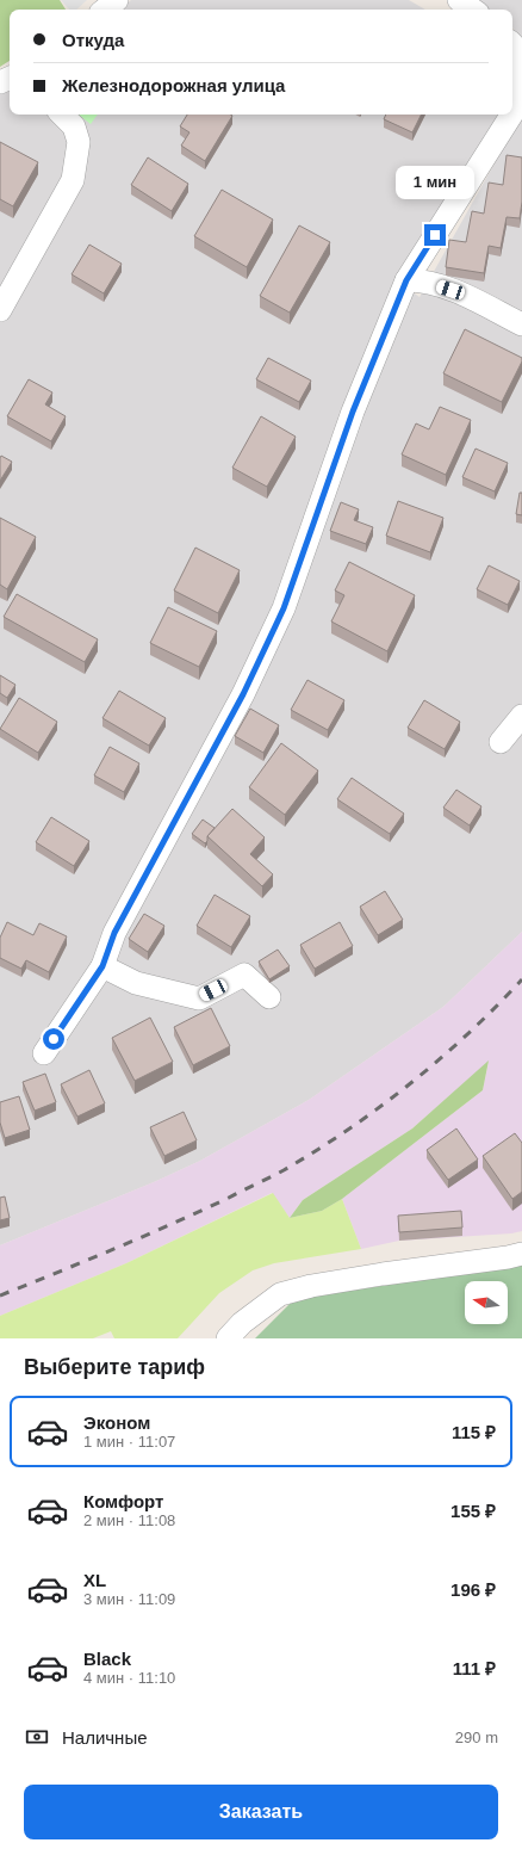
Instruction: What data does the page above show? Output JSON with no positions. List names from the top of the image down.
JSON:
{
  "north": "left",
  "page": {
    "banner": ["Откуда", "Железнодорожная улица"],
    "bubble": "1 мин",
    "heading": "Выберите тариф",
    "list": [
      {
        "name": "Эконом",
        "note": "1 мин · 11:07",
        "value": "115 ₽"
      },
      {
        "name": "Комфорт",
        "note": "2 мин · 11:08",
        "value": "155 ₽"
      },
      {
        "name": "XL",
        "note": "3 мин · 11:09",
        "value": "196 ₽"
      },
      {
        "name": "Black",
        "note": "4 мин · 11:10",
        "value": "111 ₽"
      }
    ],
    "pay": ["Наличные", "290 m"],
    "buttons": "Заказать"
  }
}
